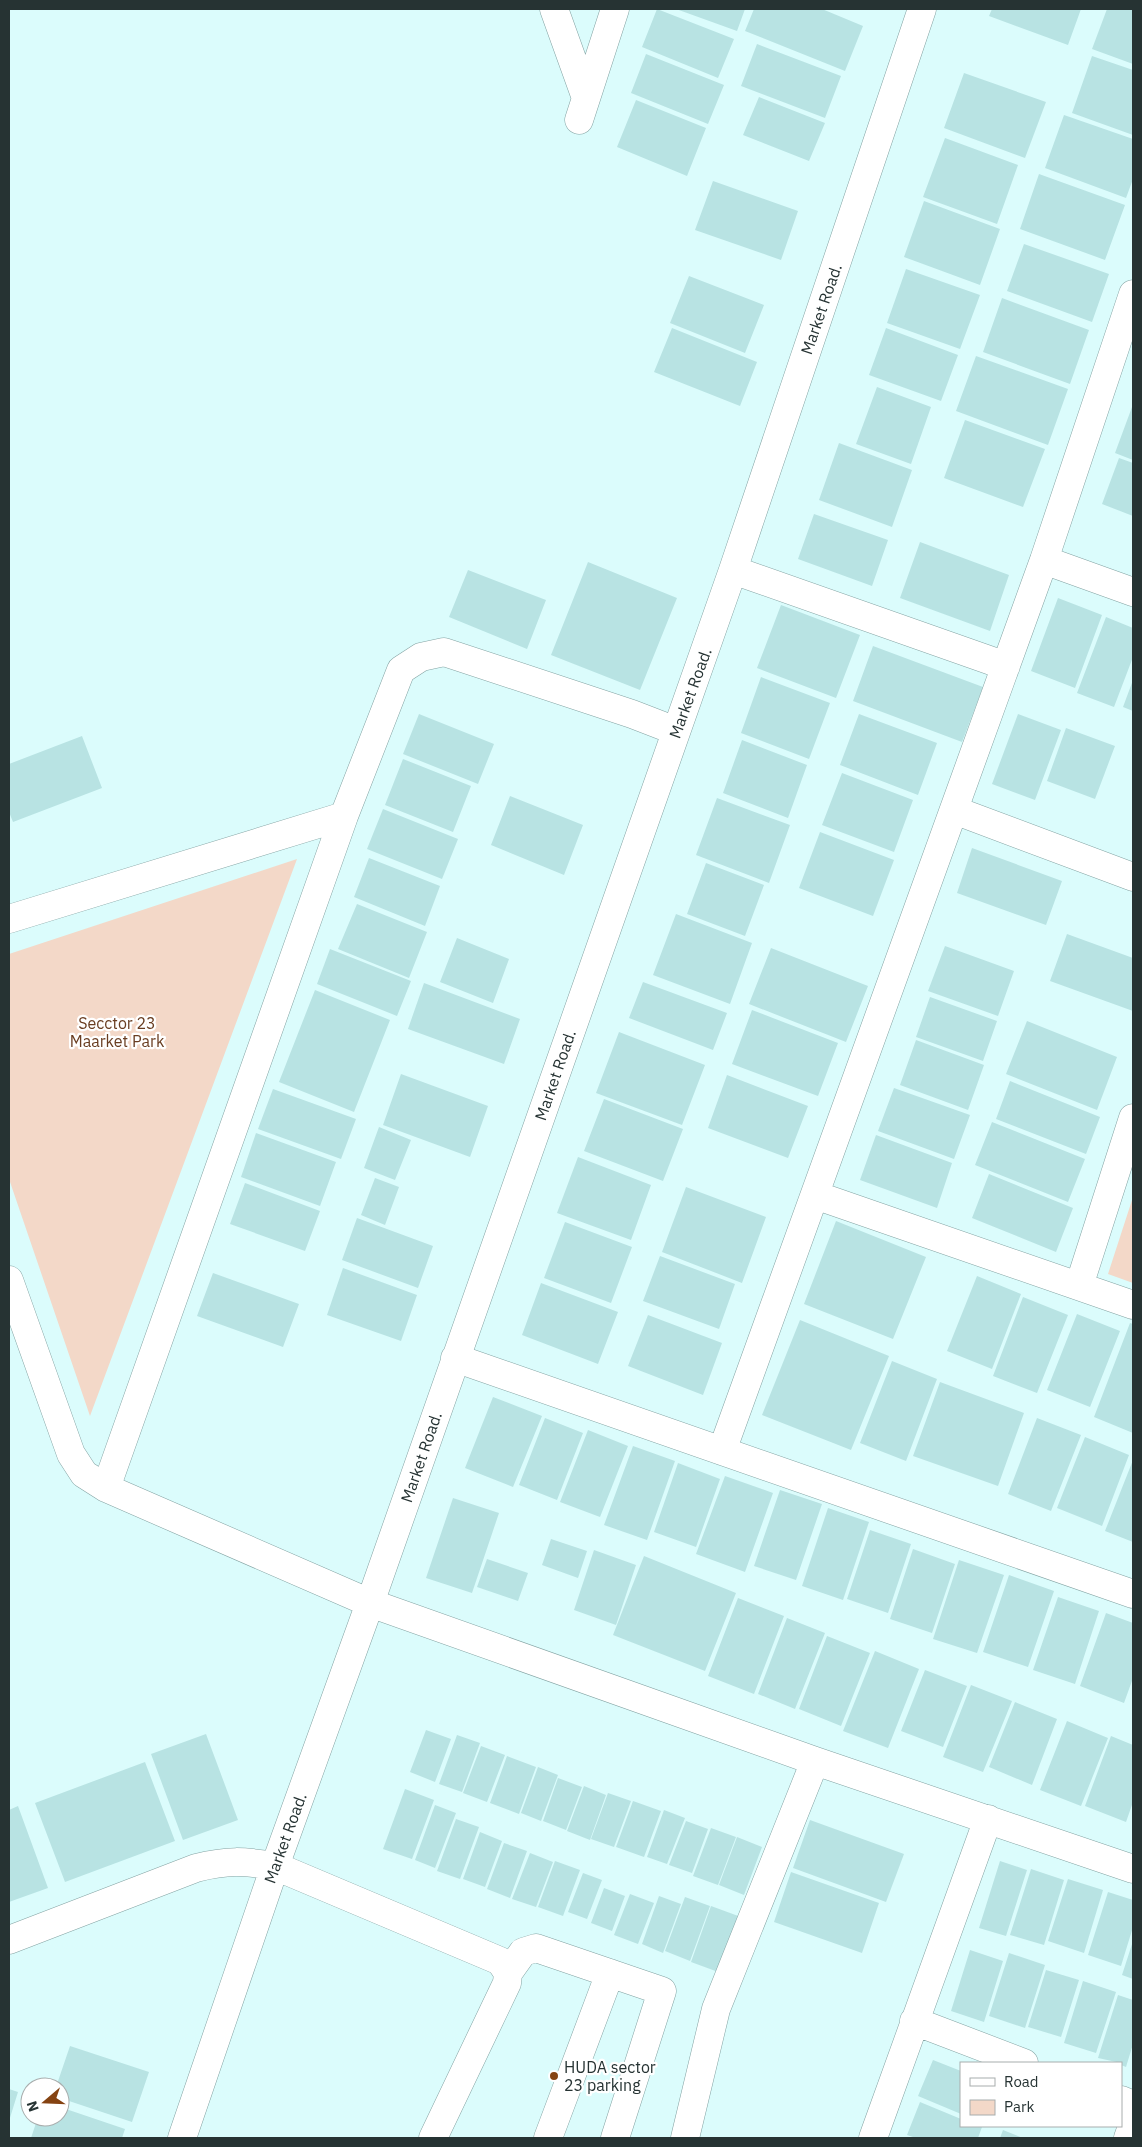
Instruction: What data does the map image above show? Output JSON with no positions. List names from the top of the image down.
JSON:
{
  "streets": {
    "street": ["Market Road."]
  },
  "parks": ["Secctor 23 Maarket Park"],
  "places": ["HUDA sector 23 parking"],
  "legend": ["Road", "Park"],
  "north": "left"
}
